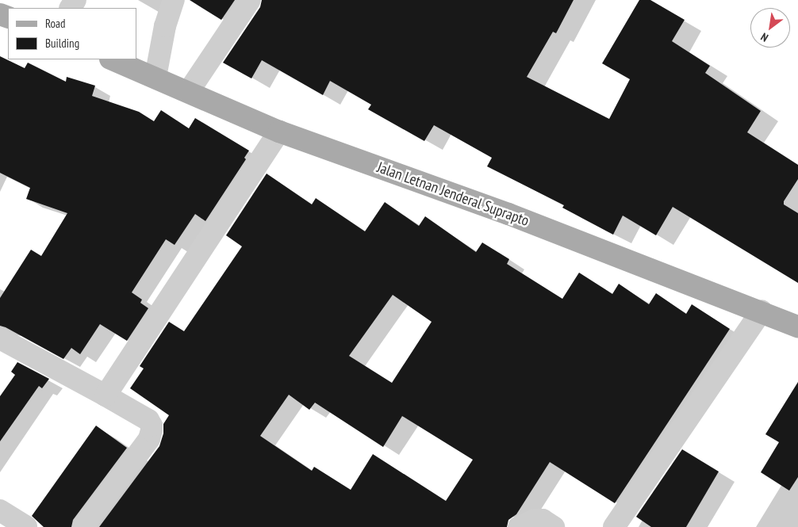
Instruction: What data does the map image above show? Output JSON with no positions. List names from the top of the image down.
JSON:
{
  "streets": {
    "main road": ["Jalan Letnan Jenderal Suprapto"]
  },
  "legend": ["Road", "Building"],
  "north": "bottom left"
}
